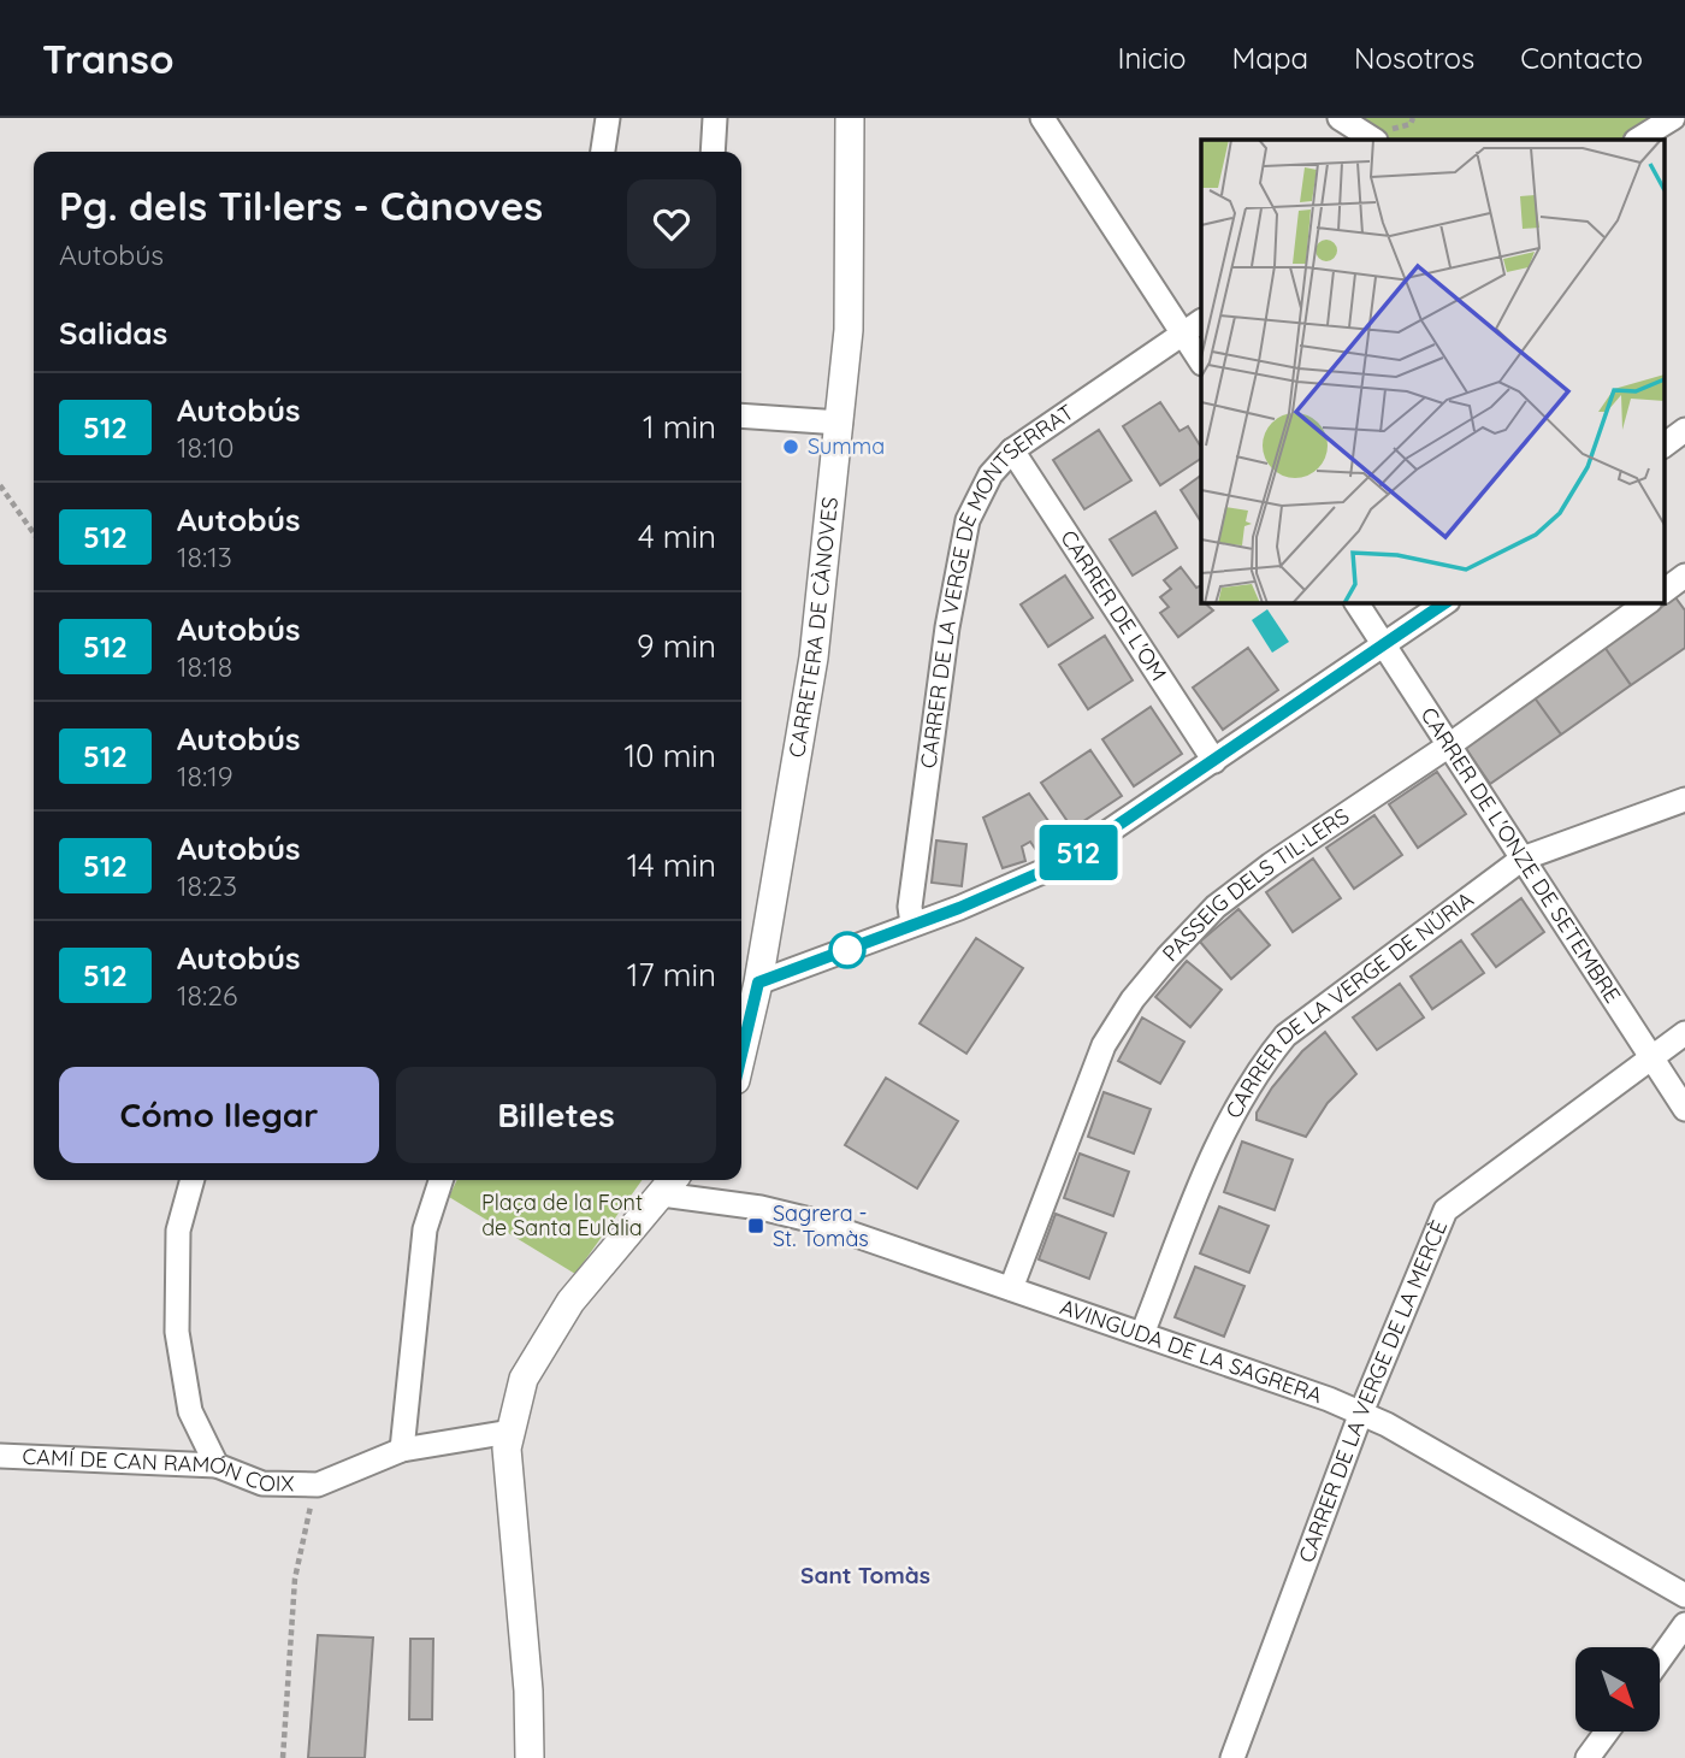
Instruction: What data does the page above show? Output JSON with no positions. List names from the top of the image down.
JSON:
{
  "streets": {
    "street": [
      "CARRER DE LA VERGE DE MONTSERRAT",
      "CARRER DE L'OM",
      "CARRETERA DE CÀNOVES",
      "CARRER DE L'ONZE DE SETEMBRE",
      "PASSEIG DELS TIL·LERS",
      "CARRER DE LA VERGE DE NÚRIA",
      "AVINGUDA DE LA SAGRERA",
      "CARRER DE LA VERGE DE LA MERCÈ",
      "CAMÍ DE CAN RAMÓN COIX"
    ]
  },
  "crossings": [
    ["CARRER DE LA VERGE DE MONTSERRAT", "CARRER DE L'OM"],
    ["CARRER DE L'ONZE DE SETEMBRE", "PASSEIG DELS TIL·LERS"],
    ["CARRER DE L'ONZE DE SETEMBRE", "CARRER DE LA VERGE DE NÚRIA"],
    ["CARRER DE L'ONZE DE SETEMBRE", "CARRER DE LA VERGE DE LA MERCÈ"],
    ["PASSEIG DELS TIL·LERS", "AVINGUDA DE LA SAGRERA"],
    ["CARRER DE LA VERGE DE NÚRIA", "AVINGUDA DE LA SAGRERA"],
    ["AVINGUDA DE LA SAGRERA", "CARRER DE LA VERGE DE LA MERCÈ"]
  ],
  "districts": ["Sant Tomàs"],
  "parks": ["Plaça de la Font de Santa Eulàlia"],
  "places": {
    "other": ["Summa"],
    "transit": ["Sagrera - St. Tomàs"]
  },
  "lines": ["bus line 512"],
  "north": "bottom right",
  "page": {
    "header": "Transo",
    "nav": [
      "Inicio",
      "Mapa",
      "Nosotros",
      "Contacto"
    ],
    "on_map": "512",
    "heading": [
      ["Pg. dels Til·lers - Cànoves", "Autobús"],
      "Salidas"
    ],
    "list": [
      {
        "mark": "512",
        "name": "Autobús",
        "note": "18:10",
        "value": "1 min"
      },
      {
        "mark": "512",
        "name": "Autobús",
        "note": "18:13",
        "value": "4 min"
      },
      {
        "mark": "512",
        "name": "Autobús",
        "note": "18:18",
        "value": "9 min"
      },
      {
        "mark": "512",
        "name": "Autobús",
        "note": "18:19",
        "value": "10 min"
      },
      {
        "mark": "512",
        "name": "Autobús",
        "note": "18:23",
        "value": "14 min"
      },
      {
        "mark": "512",
        "name": "Autobús",
        "note": "18:26",
        "value": "17 min"
      }
    ],
    "buttons": ["Cómo llegar", "Billetes"]
  }
}
